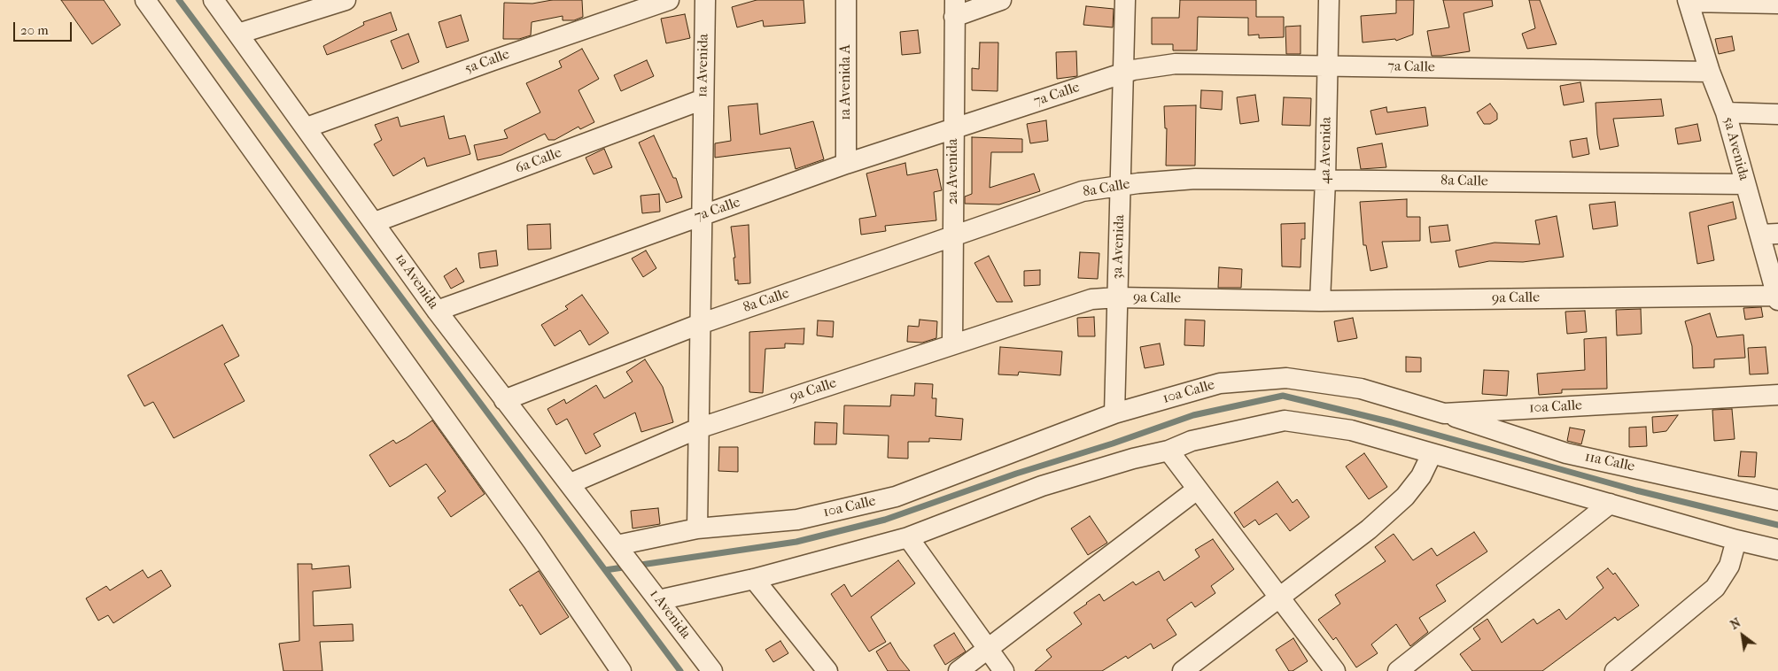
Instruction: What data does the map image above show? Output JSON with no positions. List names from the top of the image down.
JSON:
{
  "streets": {
    "street": [
      "5a Calle",
      "1a Avenida",
      "7a Calle",
      "1a Avenida A",
      "5a Avenida",
      "4a Avenida",
      "6a Calle",
      "2a Avenida",
      "8a Calle",
      "3a Avenida",
      "9a Calle",
      "10a Calle",
      "11a Calle",
      "1 Avenida"
    ]
  },
  "crossings": [
    ["5a Calle", "1a Avenida"],
    ["1a Avenida", "7a Calle"],
    ["1a Avenida", "6a Calle"],
    ["1a Avenida", "8a Calle"],
    ["1a Avenida", "9a Calle"],
    ["1a Avenida", "10a Calle"],
    ["1a Avenida", "1 Avenida"],
    ["7a Calle", "1a Avenida A"],
    ["7a Calle", "5a Avenida"],
    ["7a Calle", "4a Avenida"],
    ["7a Calle", "2a Avenida"],
    ["7a Calle", "3a Avenida"],
    ["5a Avenida", "8a Calle"],
    ["5a Avenida", "9a Calle"],
    ["4a Avenida", "8a Calle"],
    ["4a Avenida", "9a Calle"],
    ["2a Avenida", "8a Calle"],
    ["2a Avenida", "9a Calle"],
    ["8a Calle", "3a Avenida"],
    ["3a Avenida", "9a Calle"],
    ["3a Avenida", "10a Calle"],
    ["10a Calle", "11a Calle"],
    ["10a Calle", "1 Avenida"]
  ],
  "scale_bar": "20 m",
  "north": "top left"
}
